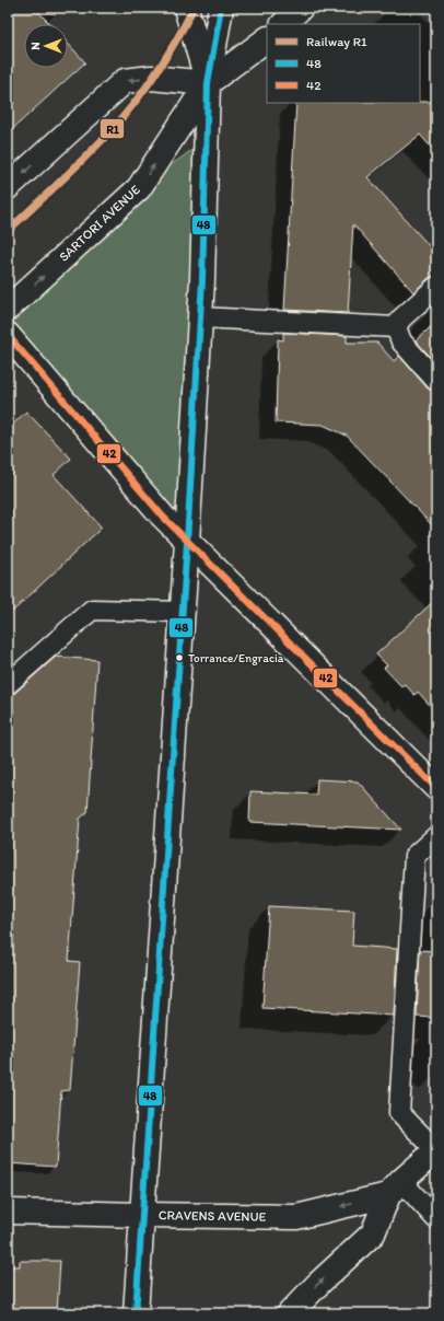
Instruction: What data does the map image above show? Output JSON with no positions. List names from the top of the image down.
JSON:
{
  "streets": {
    "street": ["SARTORI AVENUE", "CRAVENS AVENUE"]
  },
  "one_way": ["SARTORI AVENUE"],
  "places": ["Torrance/Engracia"],
  "lines": ["rail line R1", "transit line 48", "transit line 42"],
  "legend": ["Railway R1", "48", "42"],
  "north": "left"
}
